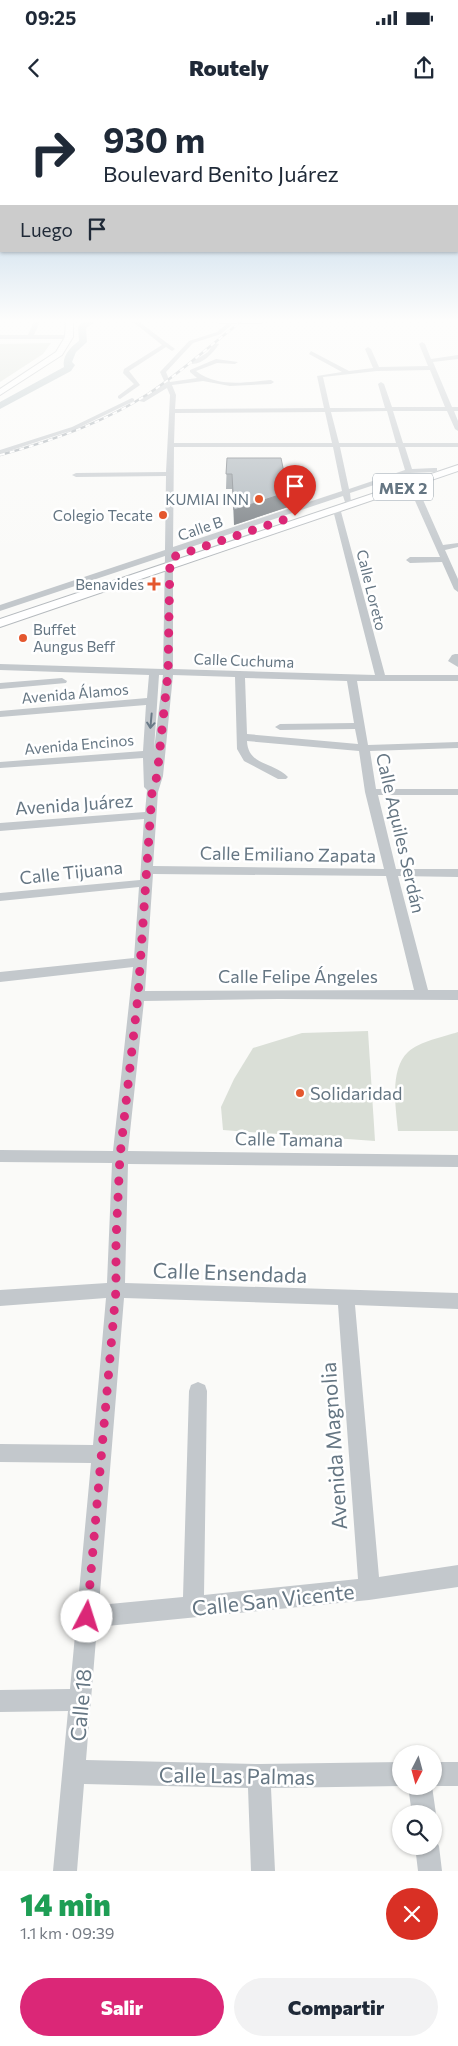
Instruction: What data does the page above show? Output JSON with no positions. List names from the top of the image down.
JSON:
{
  "streets": {
    "main road": ["MEX 2"],
    "street": [
      "Calle Loreto",
      "Calle Cuchuma",
      "Avenida Álamos",
      "Avenida Encinos",
      "Avenida Juárez",
      "Calle Aquiles Serdán",
      "Calle Emiliano Zapata",
      "Calle Tijuana",
      "Calle Felipe Ángeles",
      "Calle Tamana",
      "Calle Ensendada",
      "Avenida Magnolia",
      "Calle San Vicente",
      "Calle 18",
      "Calle Las Palmas"
    ]
  },
  "crossings": [
    ["MEX 2", "Calle Loreto"],
    ["MEX 2", "Calle 18"],
    ["Calle Loreto", "Calle Cuchuma"],
    ["Calle Cuchuma", "Calle Aquiles Serdán"],
    ["Calle Cuchuma", "Calle 18"],
    ["Avenida Álamos", "Calle 18"],
    ["Avenida Encinos", "Calle 18"],
    ["Avenida Juárez", "Calle 18"],
    ["Calle Aquiles Serdán", "Calle Emiliano Zapata"],
    ["Calle Aquiles Serdán", "Calle Felipe Ángeles"],
    ["Calle Emiliano Zapata", "Calle Tijuana"],
    ["Calle Emiliano Zapata", "Calle 18"],
    ["Calle Tijuana", "Calle 18"],
    ["Calle Felipe Ángeles", "Calle 18"],
    ["Calle Tamana", "Calle 18"],
    ["Calle Ensendada", "Avenida Magnolia"],
    ["Calle Ensendada", "Calle 18"],
    ["Avenida Magnolia", "Calle San Vicente"],
    ["Calle San Vicente", "Calle 18"],
    ["Calle 18", "Calle Las Palmas"]
  ],
  "places": {
    "other": [
      "KUMIAI INN",
      "Colegio Tecate",
      "Buffet Aungus Beff",
      "Solidaridad"
    ],
    "health": ["Benavides"]
  },
  "north": "bottom",
  "page": {
    "status": "09:25",
    "header": "Routely",
    "turn": ["930 m", "Boulevard Benito Juárez"],
    "then": "Luego",
    "heading": ["14 min", "1.1 km · 09:39"],
    "buttons": ["Salir", "Compartir"]
  }
}
